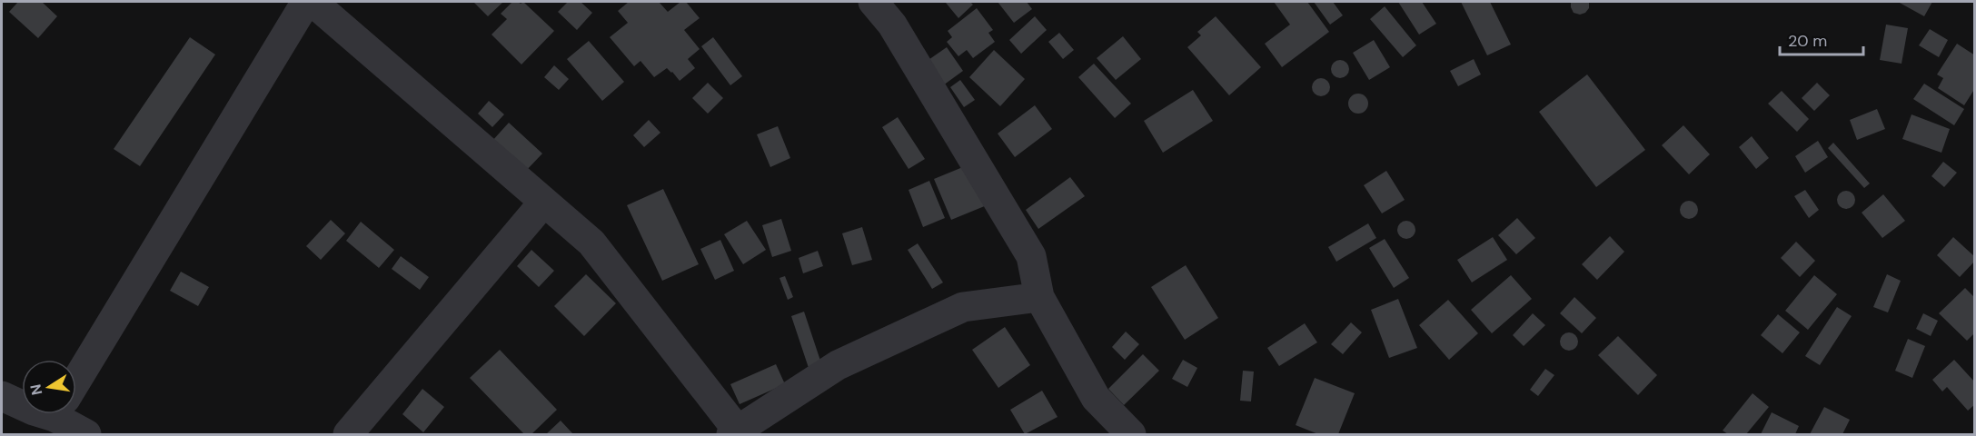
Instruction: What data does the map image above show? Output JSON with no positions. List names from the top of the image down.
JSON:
{
  "scale_bar": "20 m",
  "north": "left"
}
